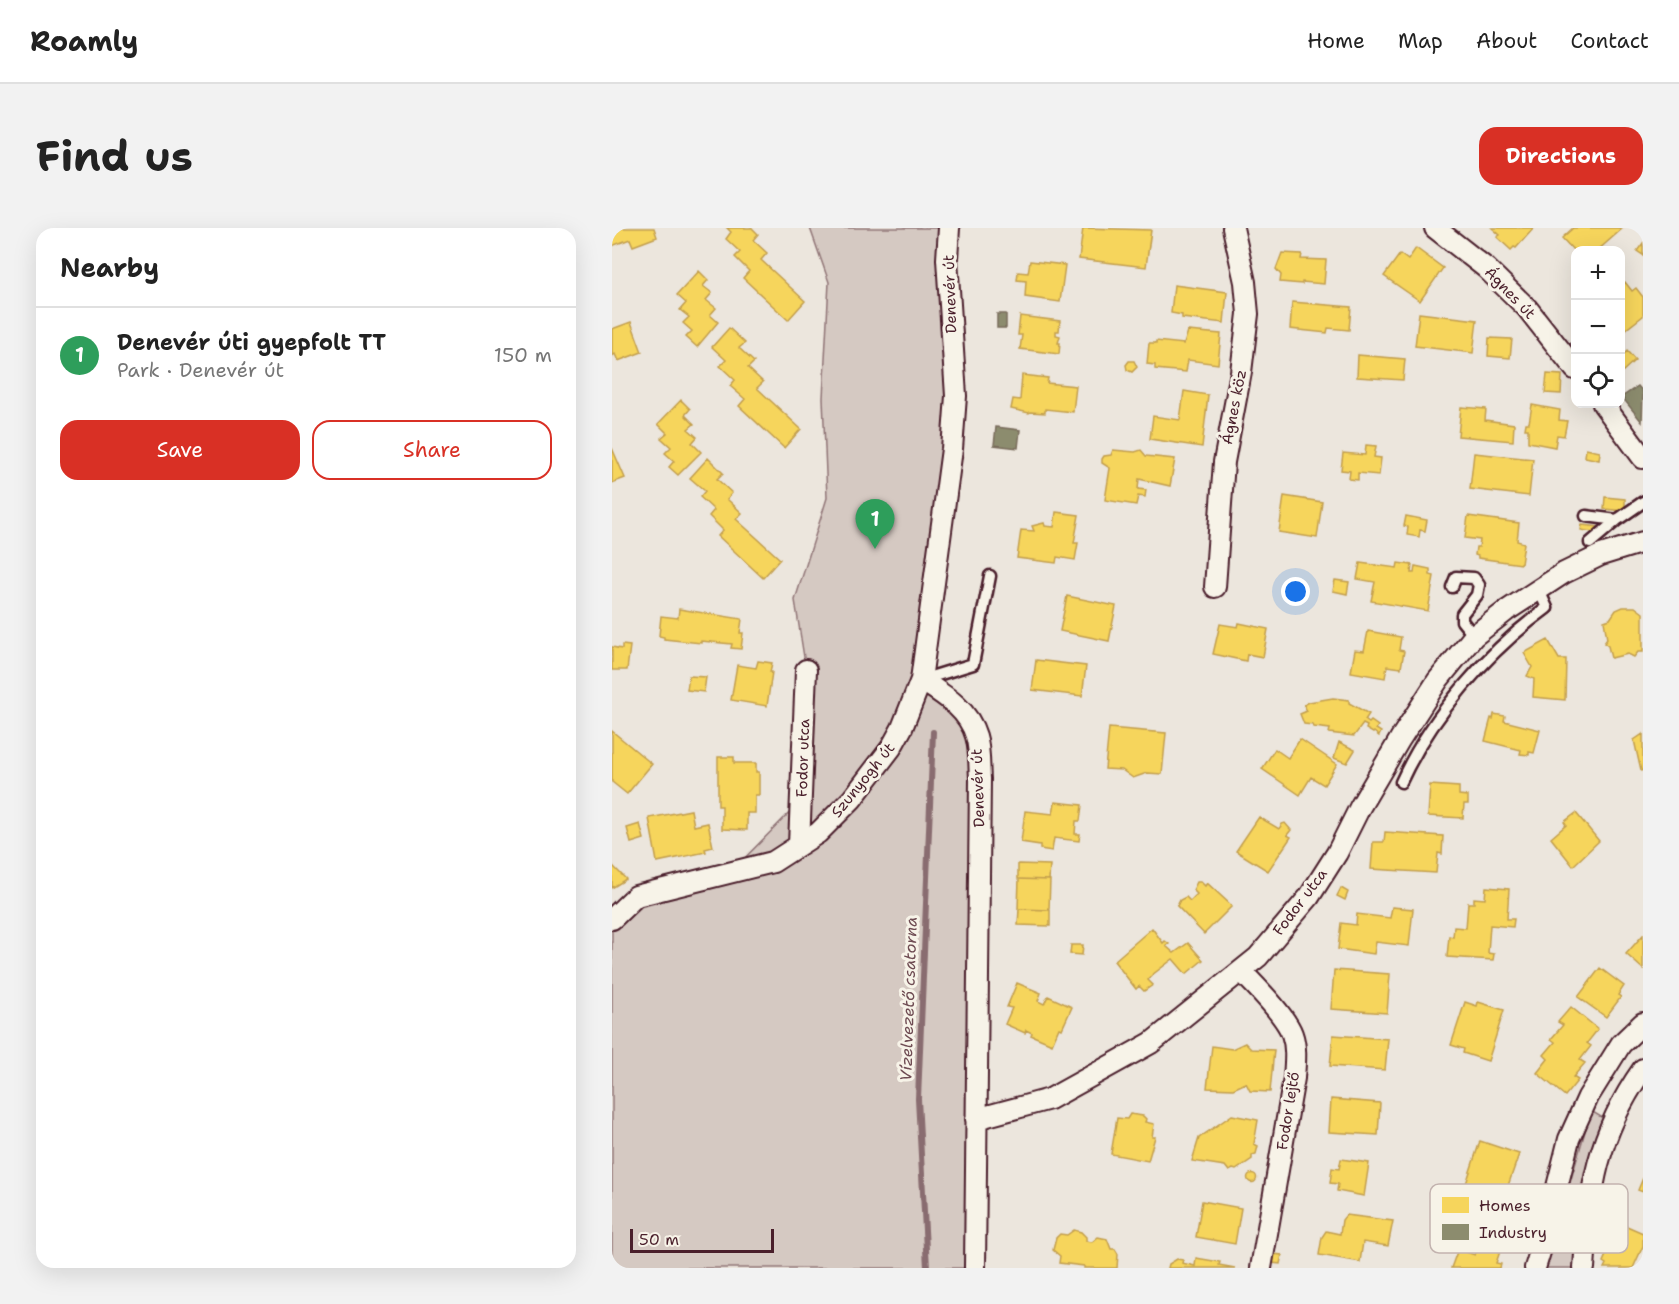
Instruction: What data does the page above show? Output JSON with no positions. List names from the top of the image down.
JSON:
{
  "streets": {
    "street": [
      "Ágnes út",
      "Denevér út",
      "Ágnes köz",
      "Fodor utca",
      "Szunyogh út",
      "Fodor lejtő"
    ]
  },
  "crossings": [
    ["Denevér út", "Fodor utca"],
    ["Denevér út", "Szunyogh út"],
    ["Fodor utca", "Szunyogh út"],
    ["Fodor utca", "Fodor lejtő"]
  ],
  "water": ["Vízelvezető csatorna"],
  "legend": ["Homes", "Industry"],
  "scale_bar": "50 m",
  "page": {
    "header": "Roamly",
    "nav": [
      "Home",
      "Map",
      "About",
      "Contact"
    ],
    "buttons": [
      "Directions",
      ["Save", "Share"]
    ],
    "title": "Find us",
    "heading": "Nearby",
    "map_buttons": ["+", "−"],
    "list": [
      {
        "mark": "1",
        "name": "Denevér úti gyepfolt TT",
        "note": "Park · Denevér út",
        "value": "150 m"
      }
    ],
    "pins": "1",
    "scale": "50 m"
  }
}
